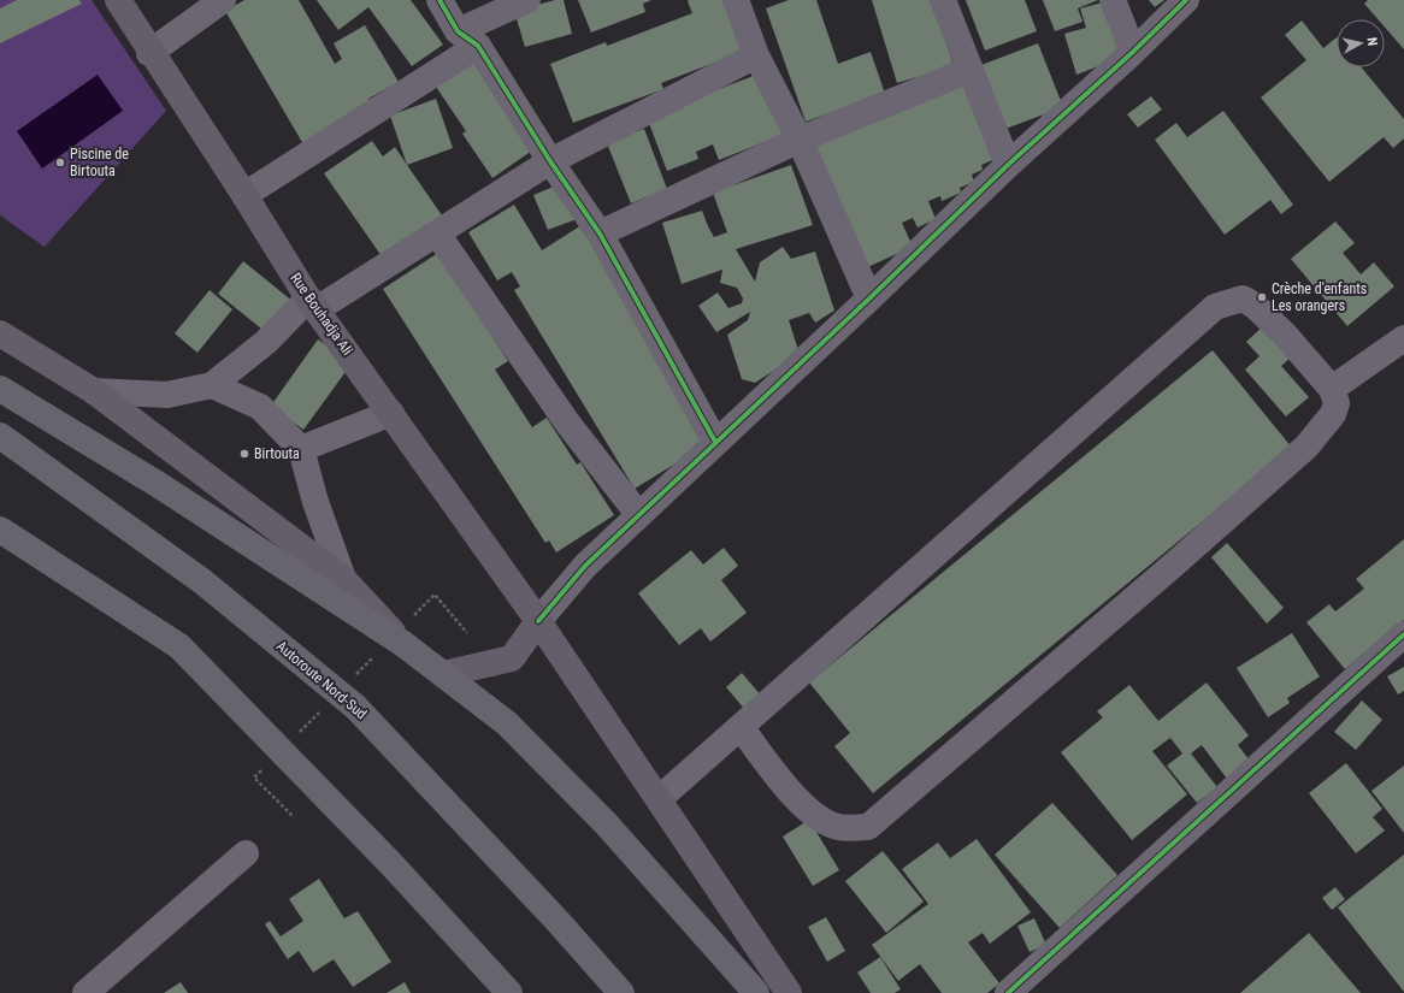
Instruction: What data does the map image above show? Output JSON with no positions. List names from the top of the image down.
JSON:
{
  "streets": {
    "highway": ["Autoroute Nord-Sud"],
    "main road": ["Rue Bouhadja Ali"]
  },
  "places": ["Piscine de Birtouta", "Crèche d'enfants Les orangers", "Birtouta"],
  "north": "right"
}
